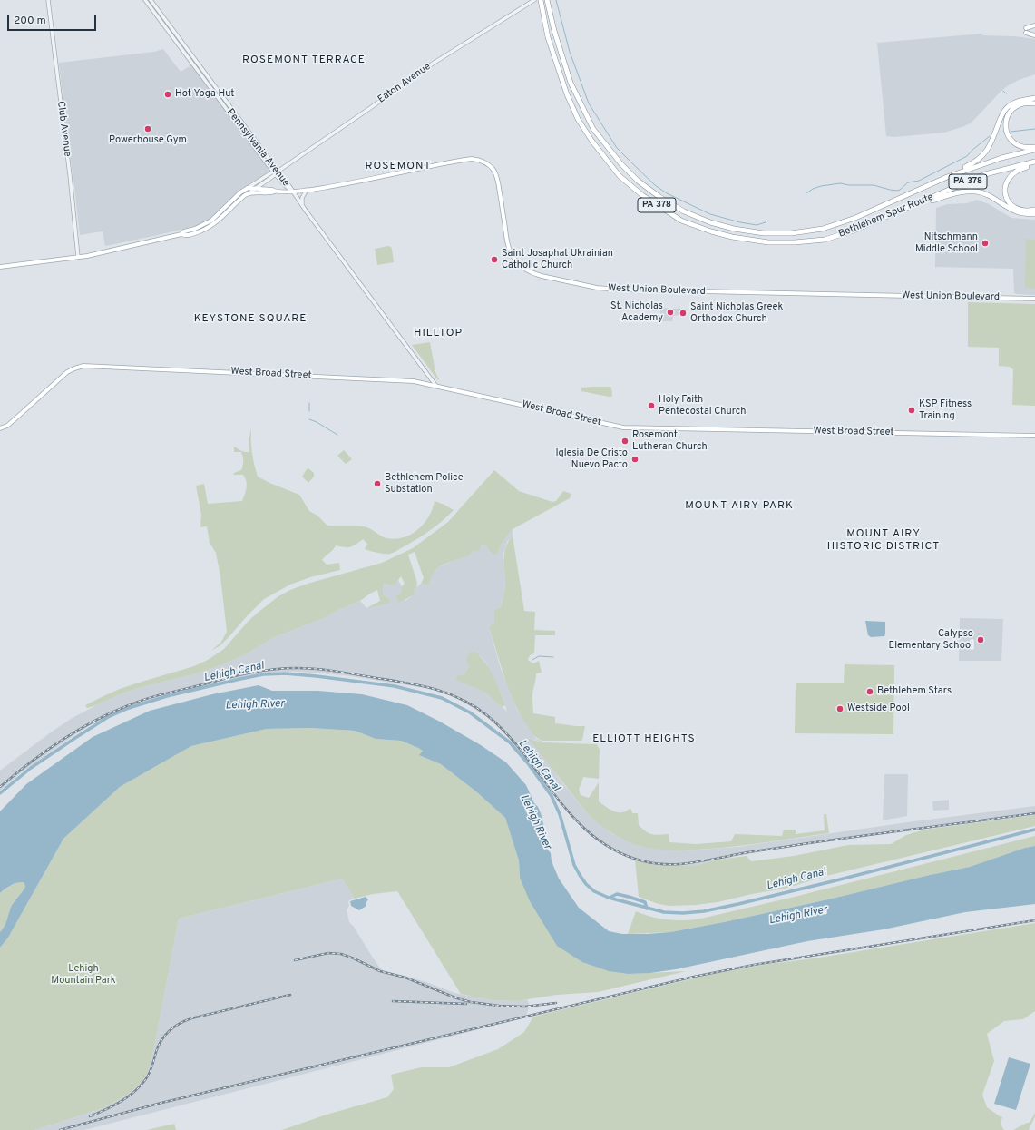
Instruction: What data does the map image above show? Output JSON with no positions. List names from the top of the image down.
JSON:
{
  "streets": {
    "highway": ["PA 378", "Bethlehem Spur Route"],
    "main road": ["West Union Boulevard", "West Broad Street"],
    "street": ["Eaton Avenue", "Club Avenue", "Pennsylvania Avenue"]
  },
  "crossings": [
    ["Eaton Avenue", "Pennsylvania Avenue"],
    ["Eaton Avenue", "West Union Boulevard"],
    ["Pennsylvania Avenue", "West Union Boulevard"],
    ["Pennsylvania Avenue", "West Broad Street"]
  ],
  "districts": [
    "ROSEMONT TERRACE",
    "ROSEMONT",
    "KEYSTONE SQUARE",
    "HILLTOP",
    "MOUNT AIRY PARK",
    "MOUNT AIRY HISTORIC DISTRICT",
    "ELLIOTT HEIGHTS"
  ],
  "water": ["Lehigh Canal", "Lehigh River"],
  "parks": ["Lehigh Mountain Park"],
  "places": [
    "Hot Yoga Hut",
    "Powerhouse Gym",
    "Nitschmann Middle School",
    "Saint Josaphat Ukrainian Catholic Church",
    "St. Nicholas Academy",
    "Saint Nicholas Greek Orthodox Church",
    "Holy Faith Pentecostal Church",
    "KSP Fitness Training",
    "Rosemont Lutheran Church",
    "Iglesia De Cristo Nuevo Pacto",
    "Bethlehem Police Substation",
    "Calypso Elementary School",
    "Bethlehem Stars",
    "Westside Pool"
  ],
  "scale_bar": "200 m"
}
